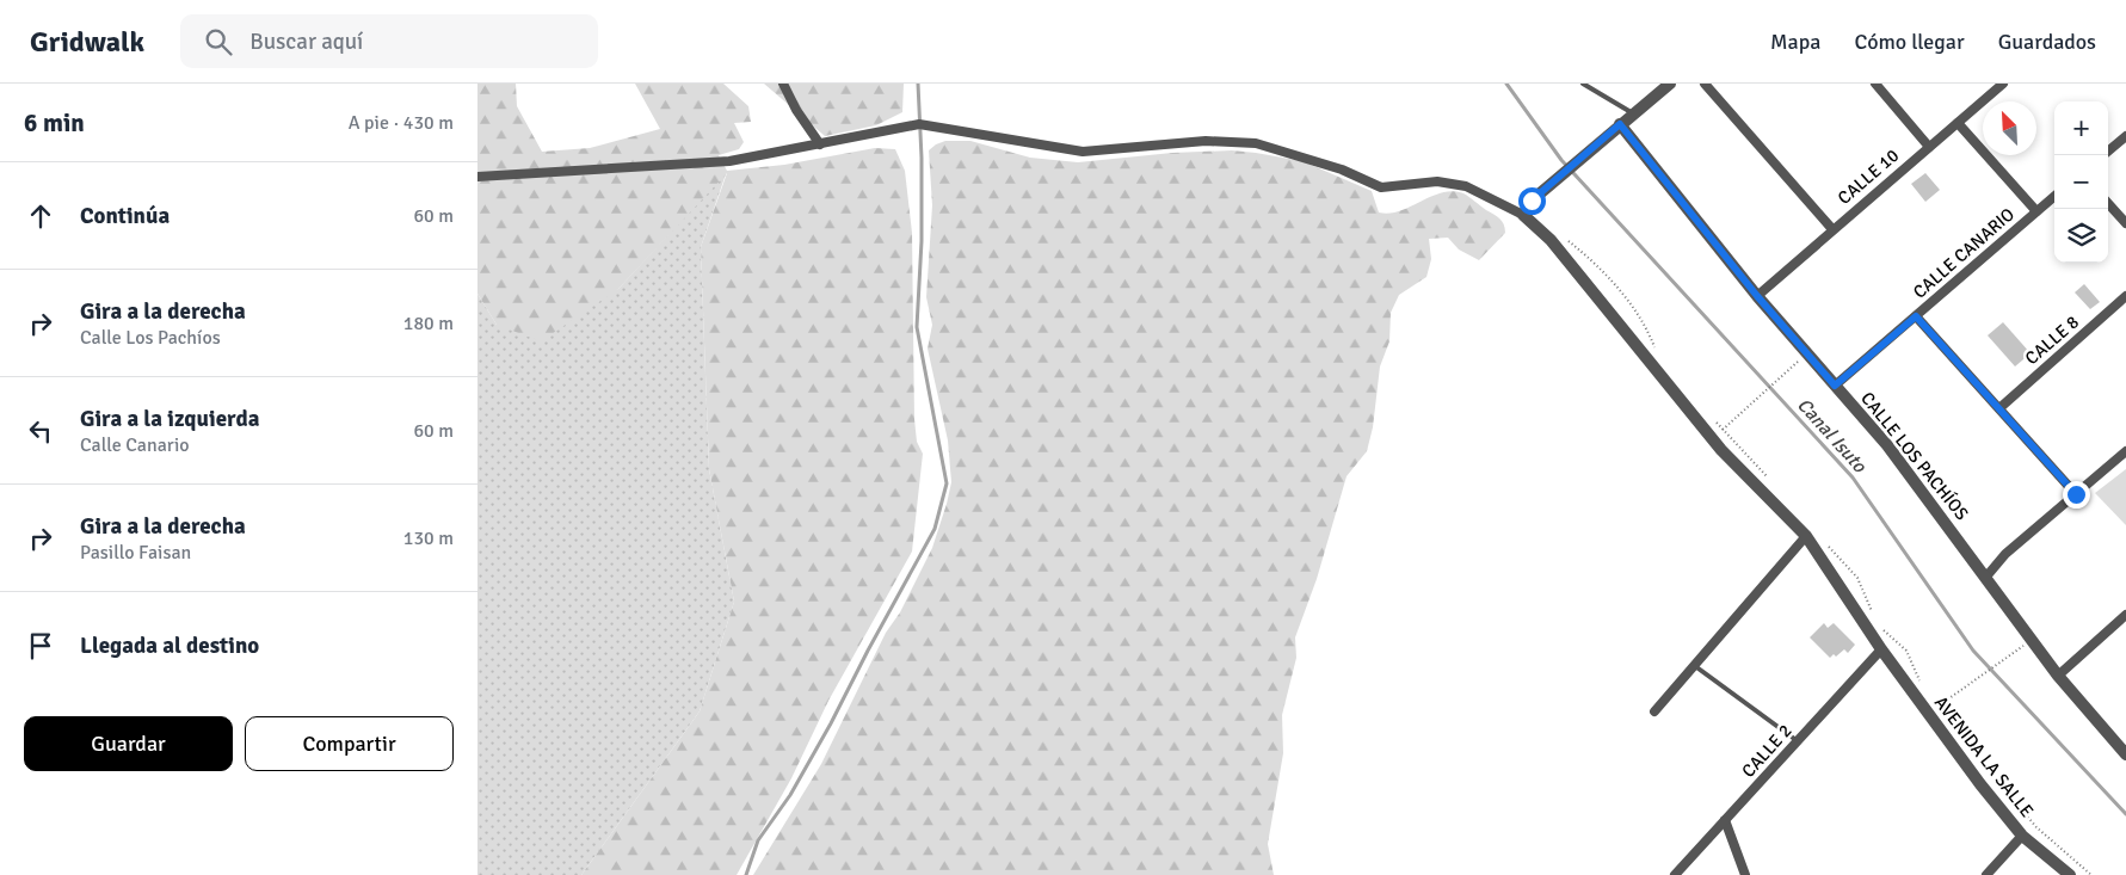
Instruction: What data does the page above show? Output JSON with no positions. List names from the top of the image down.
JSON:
{
  "streets": {
    "street": [
      "CALLE 10",
      "CALLE CANARIO",
      "CALLE 8",
      "CALLE LOS PACHÍOS",
      "CALLE 2",
      "AVENIDA LA SALLE"
    ]
  },
  "crossings": [
    ["CALLE 10", "CALLE LOS PACHÍOS"],
    ["CALLE CANARIO", "CALLE LOS PACHÍOS"],
    ["CALLE 2", "AVENIDA LA SALLE"]
  ],
  "water": ["Canal Isuto"],
  "north": "top left",
  "page": {
    "header": "Gridwalk",
    "search": "Buscar aquí",
    "nav": ["Mapa", "Cómo llegar", "Guardados"],
    "heading": ["6 min", "A pie · 430 m"],
    "map_buttons": ["+", "−"],
    "list": [
      ["Continúa", "60 m"],
      ["Gira a la derecha", "Calle Los Pachíos", "180 m"],
      ["Gira a la izquierda", "Calle Canario", "60 m"],
      ["Gira a la derecha", "Pasillo Faisan", "130 m"],
      "Llegada al destino"
    ],
    "buttons": ["Guardar", "Compartir"]
  }
}
